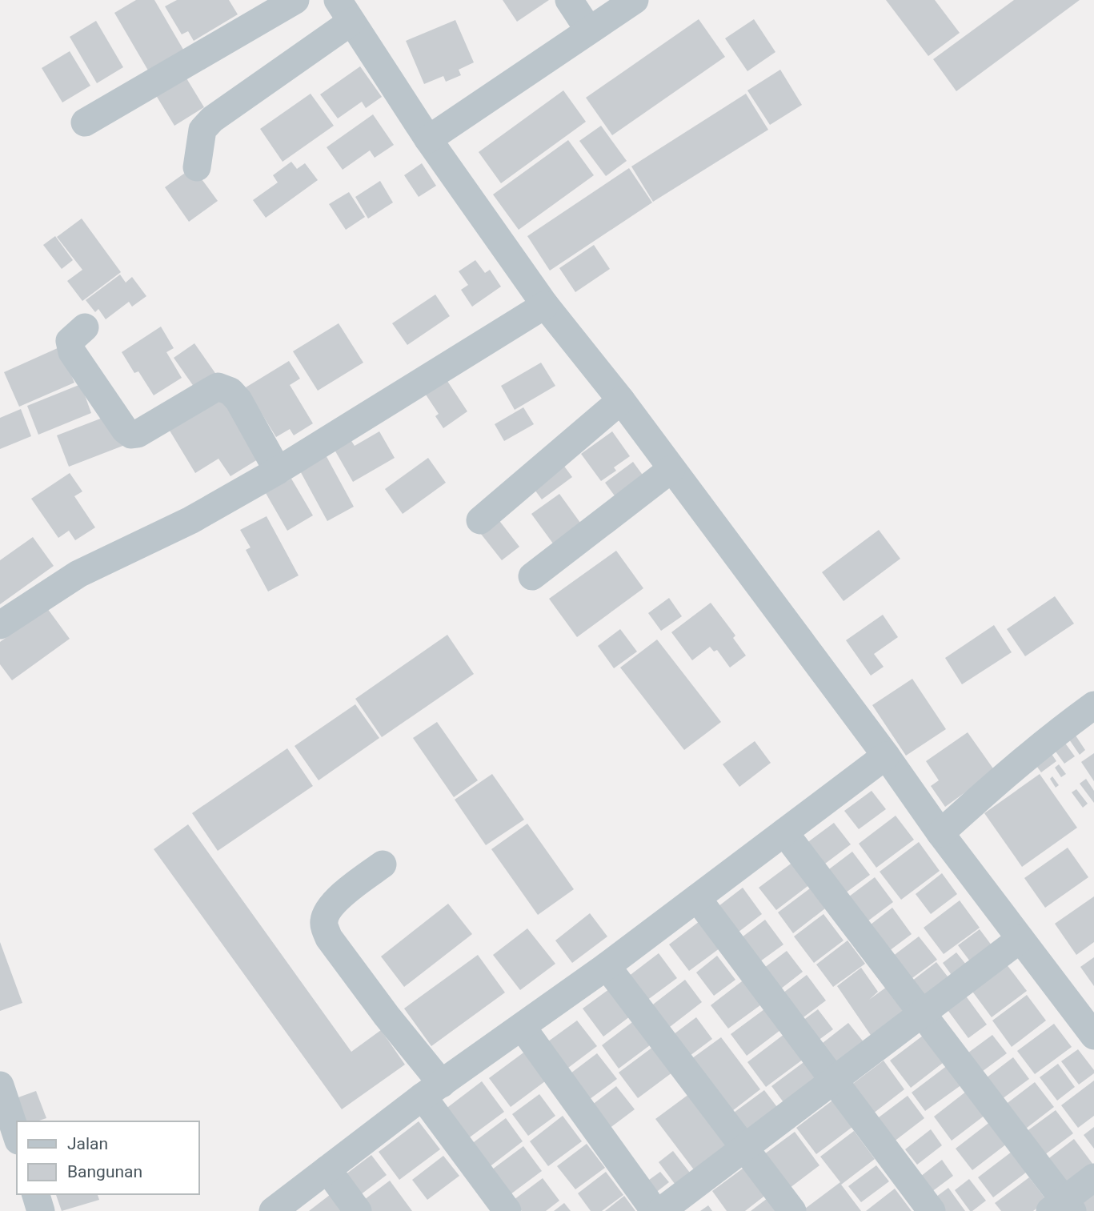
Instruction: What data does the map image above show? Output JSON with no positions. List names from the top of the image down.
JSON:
{
  "legend": ["Jalan", "Bangunan"]
}
